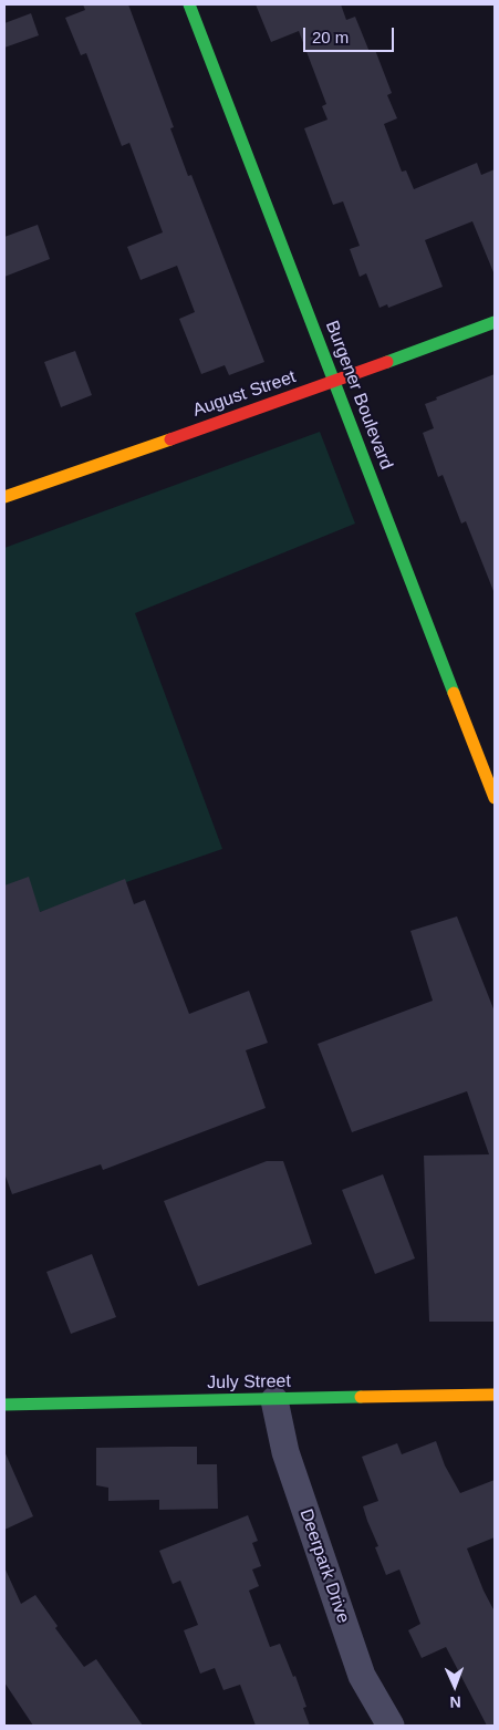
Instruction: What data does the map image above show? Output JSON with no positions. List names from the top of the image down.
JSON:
{
  "streets": {
    "street": [
      "August Street",
      "Burgener Boulevard",
      "July Street",
      "Deerpark Drive"
    ]
  },
  "crossings": [
    ["August Street", "Burgener Boulevard"],
    ["July Street", "Deerpark Drive"]
  ],
  "scale_bar": "20 m",
  "north": "bottom"
}
